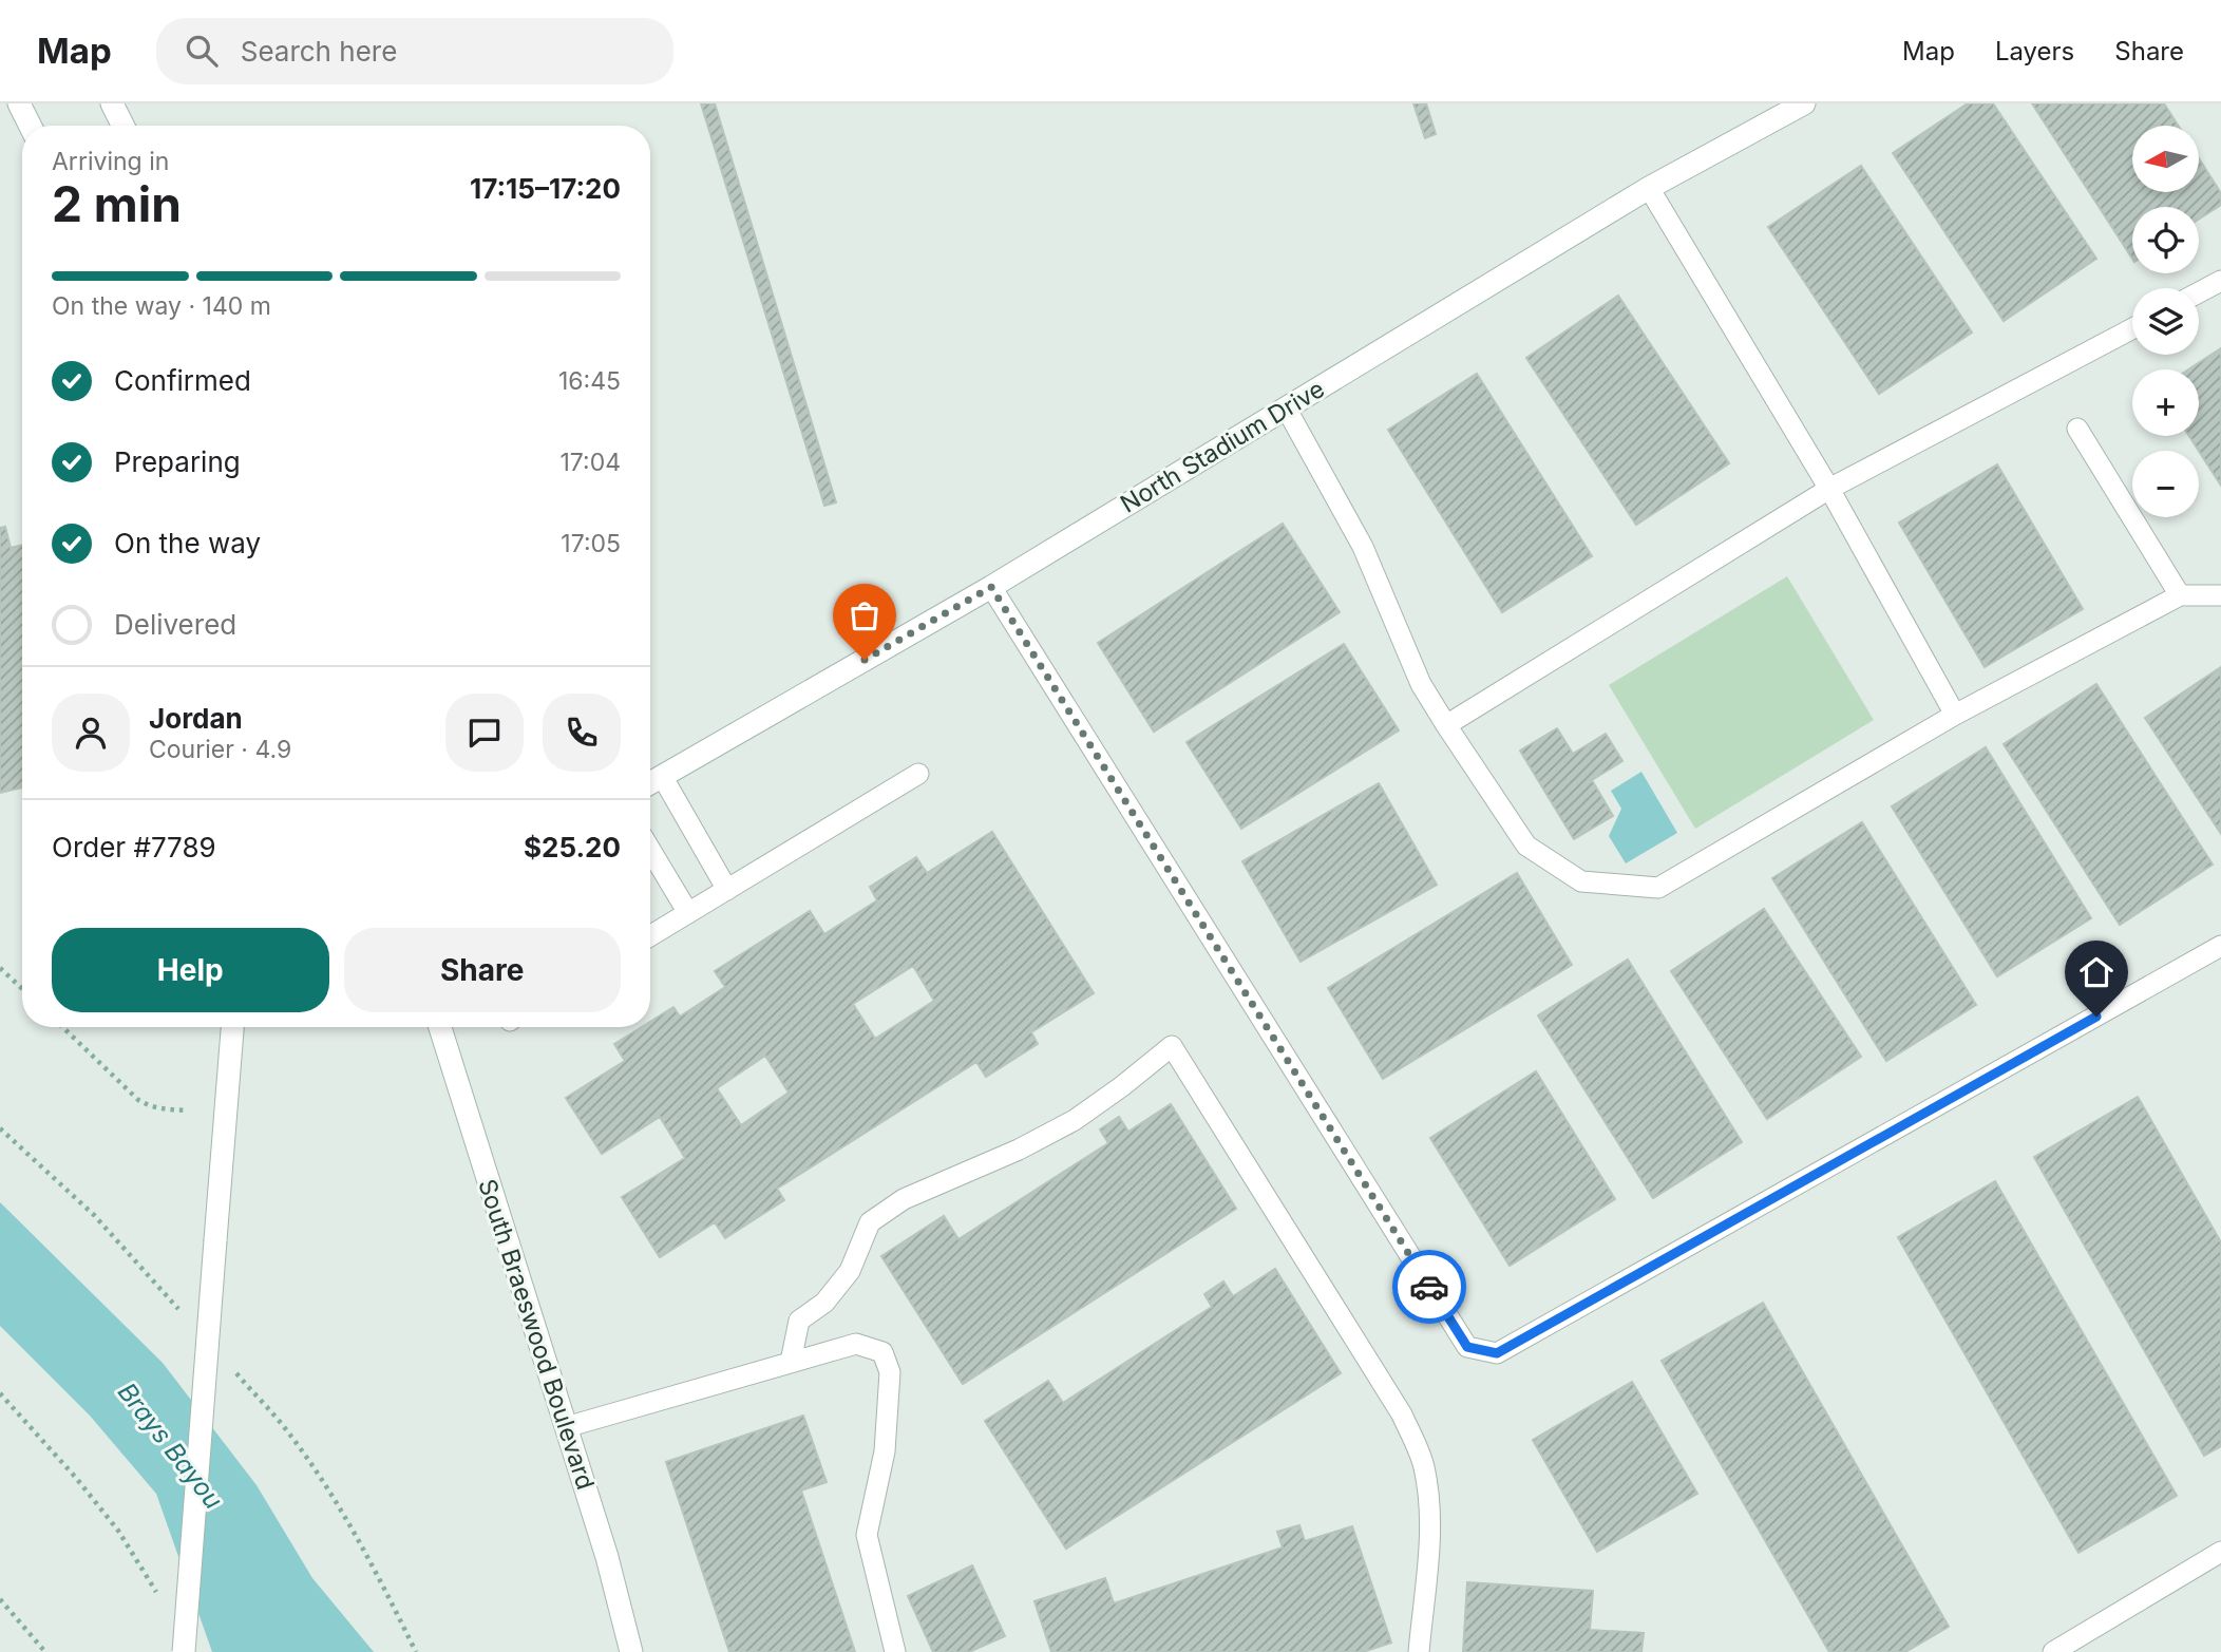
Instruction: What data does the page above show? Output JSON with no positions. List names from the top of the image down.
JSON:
{
  "streets": {
    "main road": ["North Stadium Drive", "South Braeswood Boulevard"]
  },
  "water": ["Brays Bayou"],
  "north": "left",
  "page": {
    "header": "Map",
    "search": "Search here",
    "nav": ["Map", "Layers", "Share"],
    "map_buttons": ["+", "−"],
    "heading": ["2 min", "Arriving in", "17:15–17:20"],
    "panel": [
      "Jordan",
      "Courier · 4.9",
      "Order #7789",
      "$25.20"
    ],
    "bar": "On the way · 140 m",
    "list": [
      ["Confirmed", "16:45"],
      ["Preparing", "17:04"],
      ["On the way", "17:05"],
      "Delivered"
    ],
    "buttons": ["Help", "Share"]
  }
}
